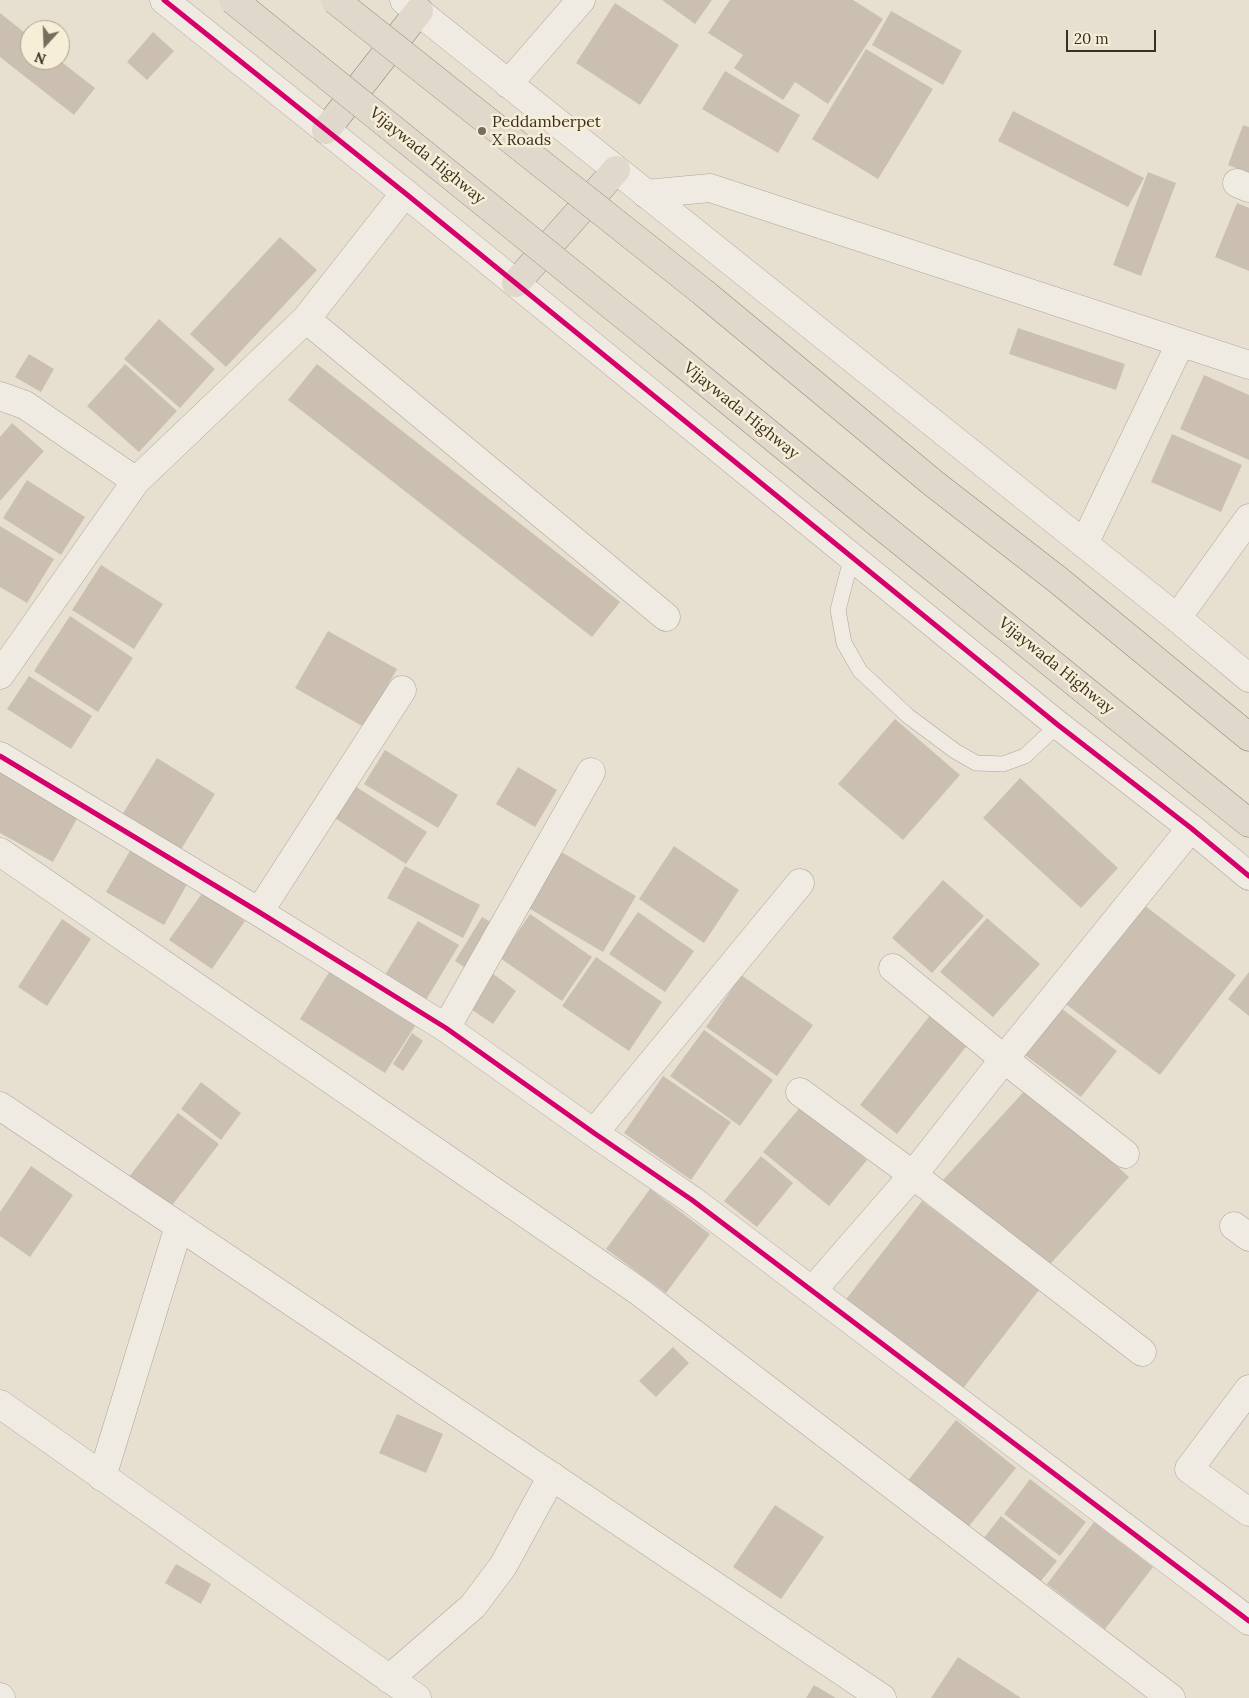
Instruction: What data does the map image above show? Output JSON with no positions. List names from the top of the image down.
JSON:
{
  "streets": {
    "highway": ["Vijaywada Highway"]
  },
  "places": ["Peddamberpet X Roads"],
  "scale_bar": "20 m",
  "north": "bottom"
}
